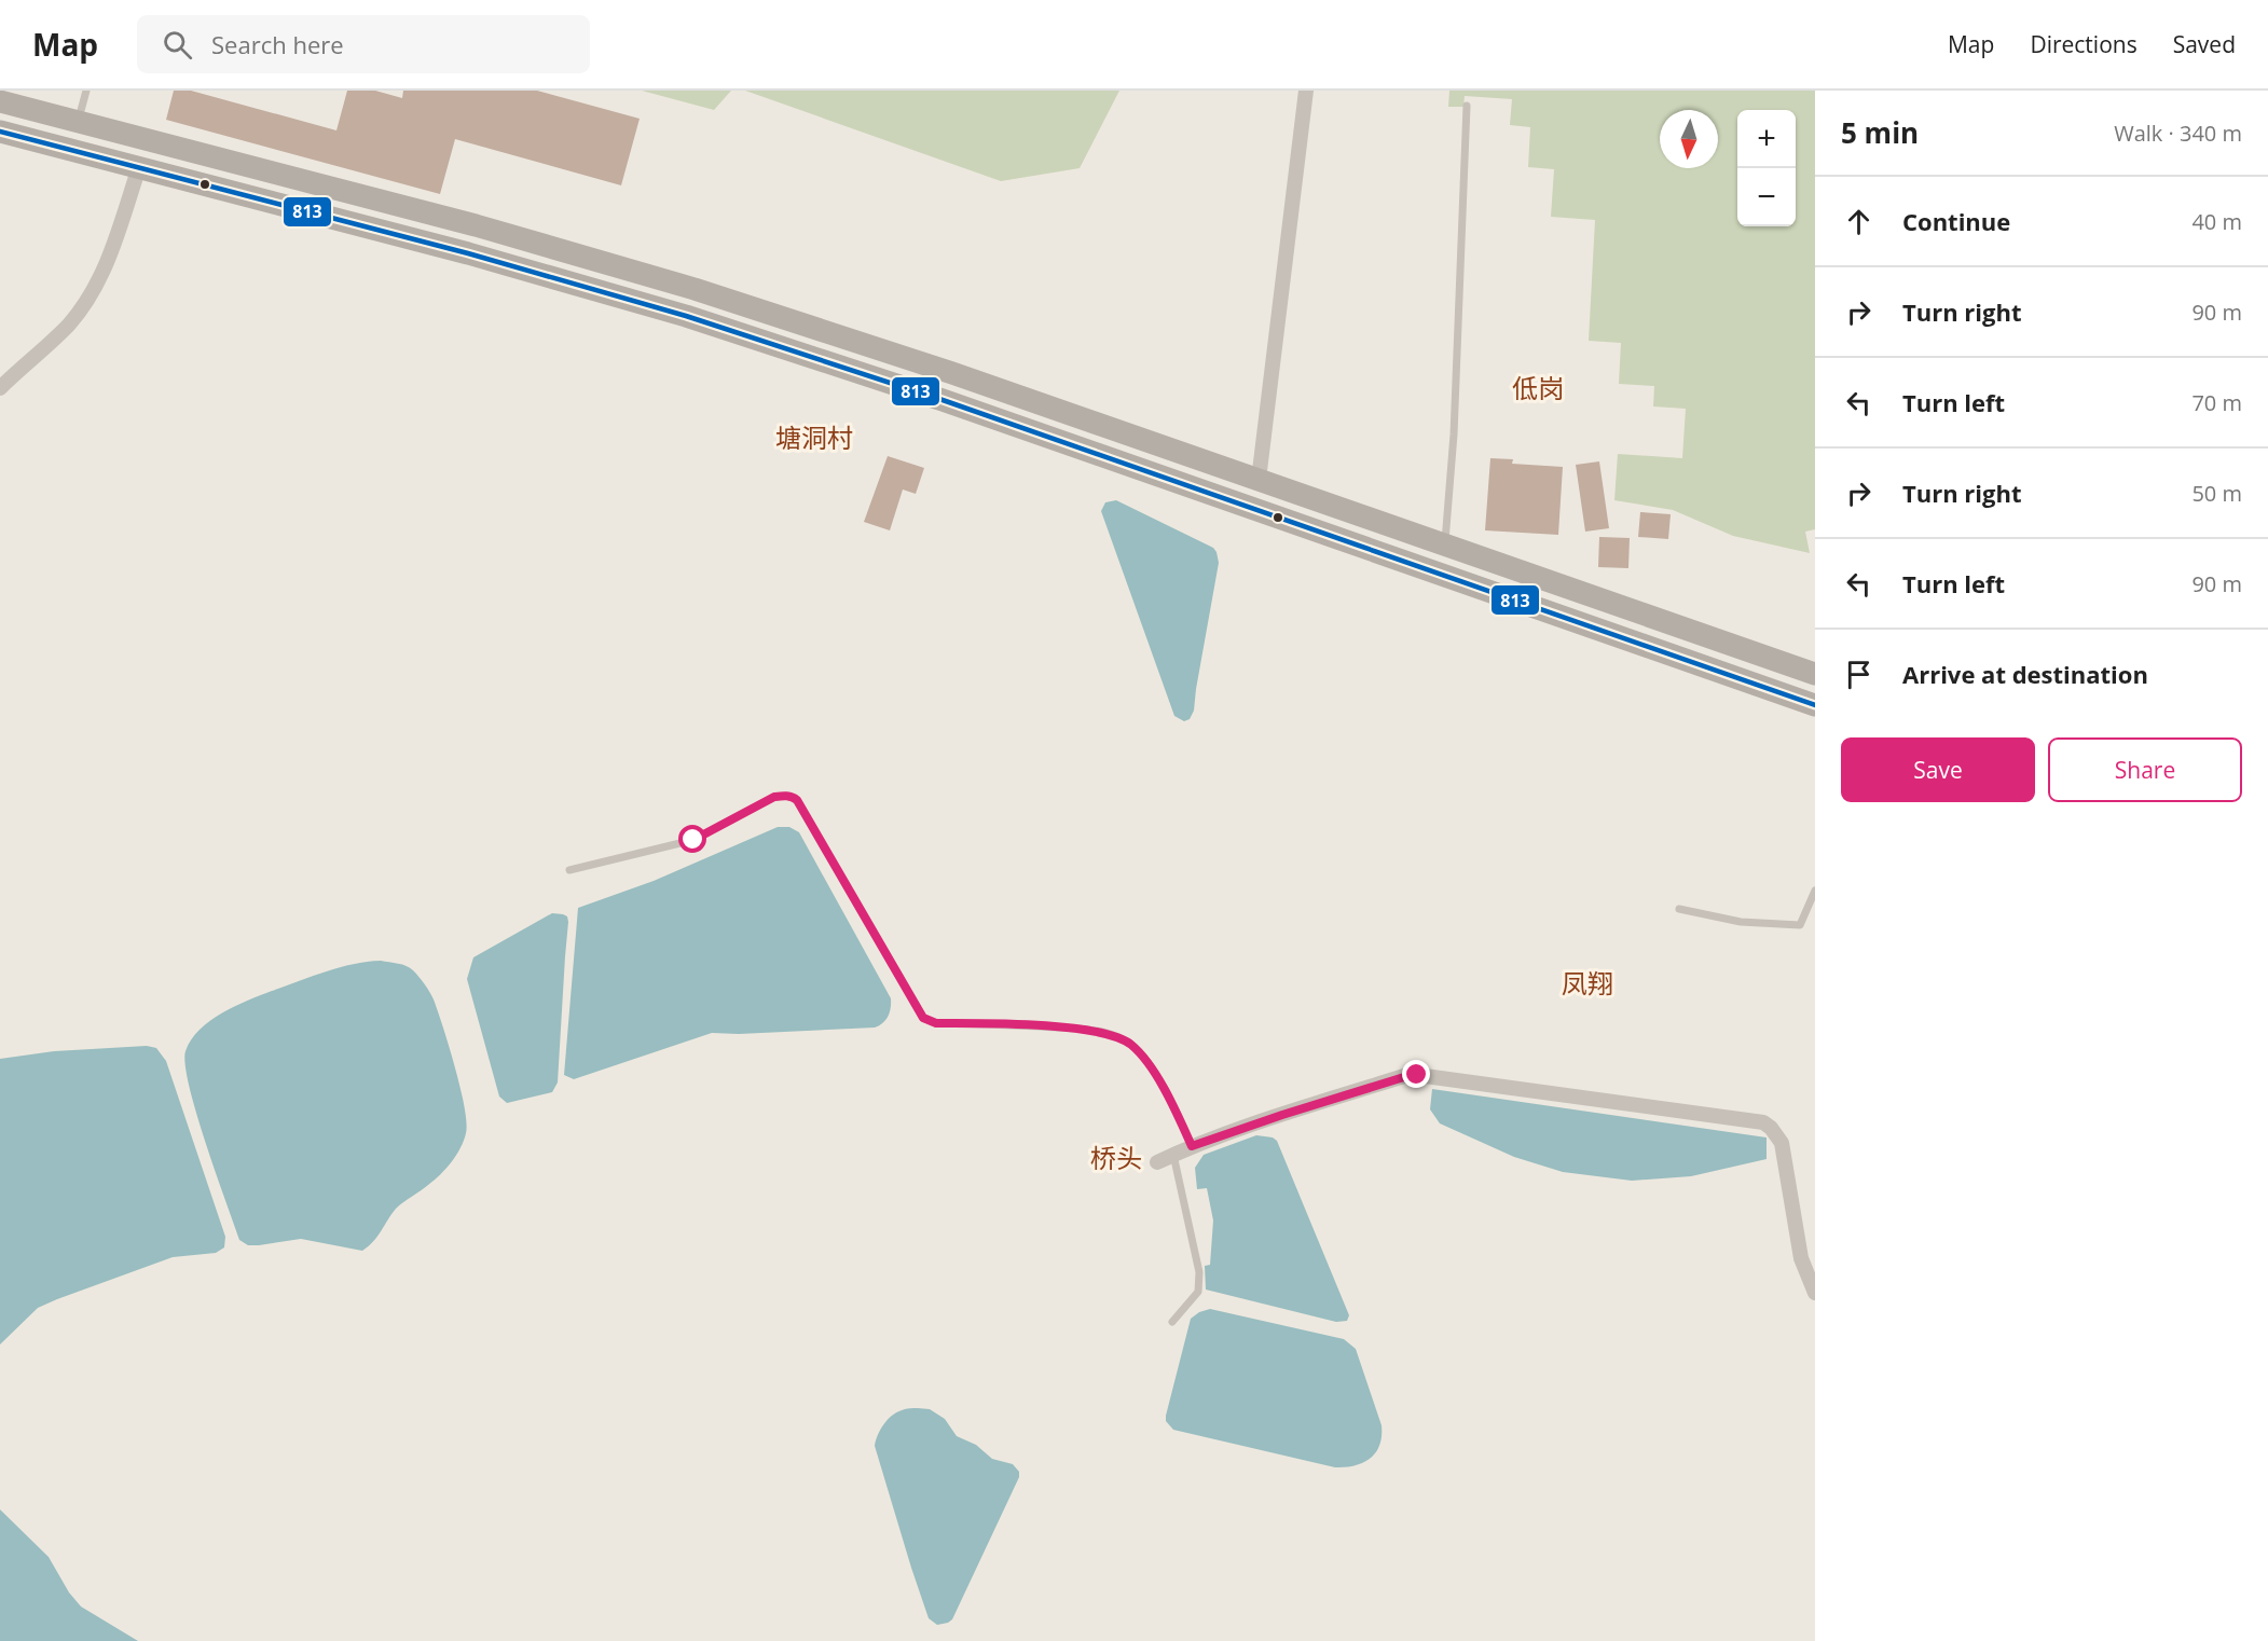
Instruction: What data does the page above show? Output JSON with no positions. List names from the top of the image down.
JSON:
{
  "districts": [
    "低岗",
    "塘洞村",
    "凤翔",
    "桥头"
  ],
  "lines": ["transit line 813"],
  "north": "bottom",
  "page": {
    "header": "Map",
    "search": "Search here",
    "nav": ["Map", "Directions", "Saved"],
    "heading": ["5 min", "Walk · 340 m"],
    "map_buttons": ["+", "−"],
    "list": [
      ["Continue", "40 m"],
      ["Turn right", "90 m"],
      ["Turn left", "70 m"],
      ["Turn right", "50 m"],
      ["Turn left", "90 m"],
      "Arrive at destination"
    ],
    "buttons": ["Save", "Share"]
  }
}
